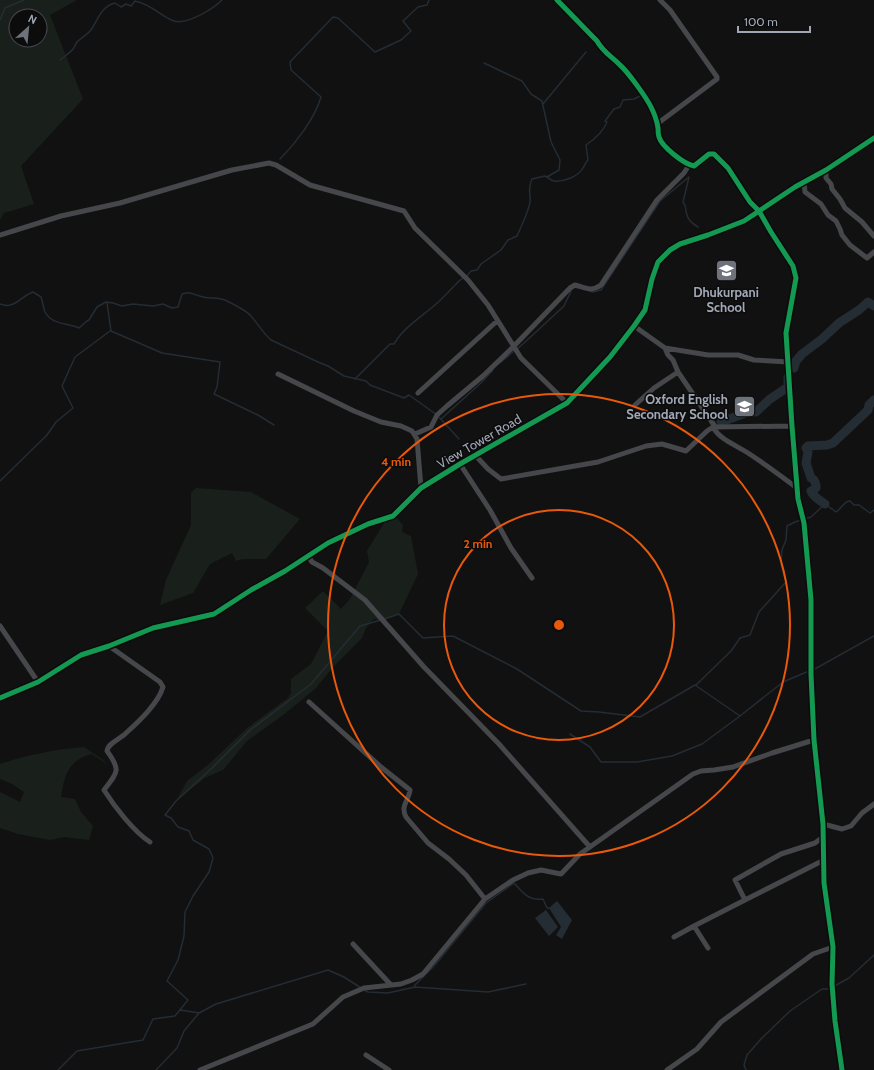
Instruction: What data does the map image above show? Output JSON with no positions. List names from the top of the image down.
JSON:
{
  "streets": {
    "street": ["View Tower Road"]
  },
  "places": {
    "school or university": ["Dhukurpani School", "Oxford English Secondary School"]
  },
  "scale_bar": "100 m",
  "north": "top right",
  "rings": ["4 min", "2 min"]
}
